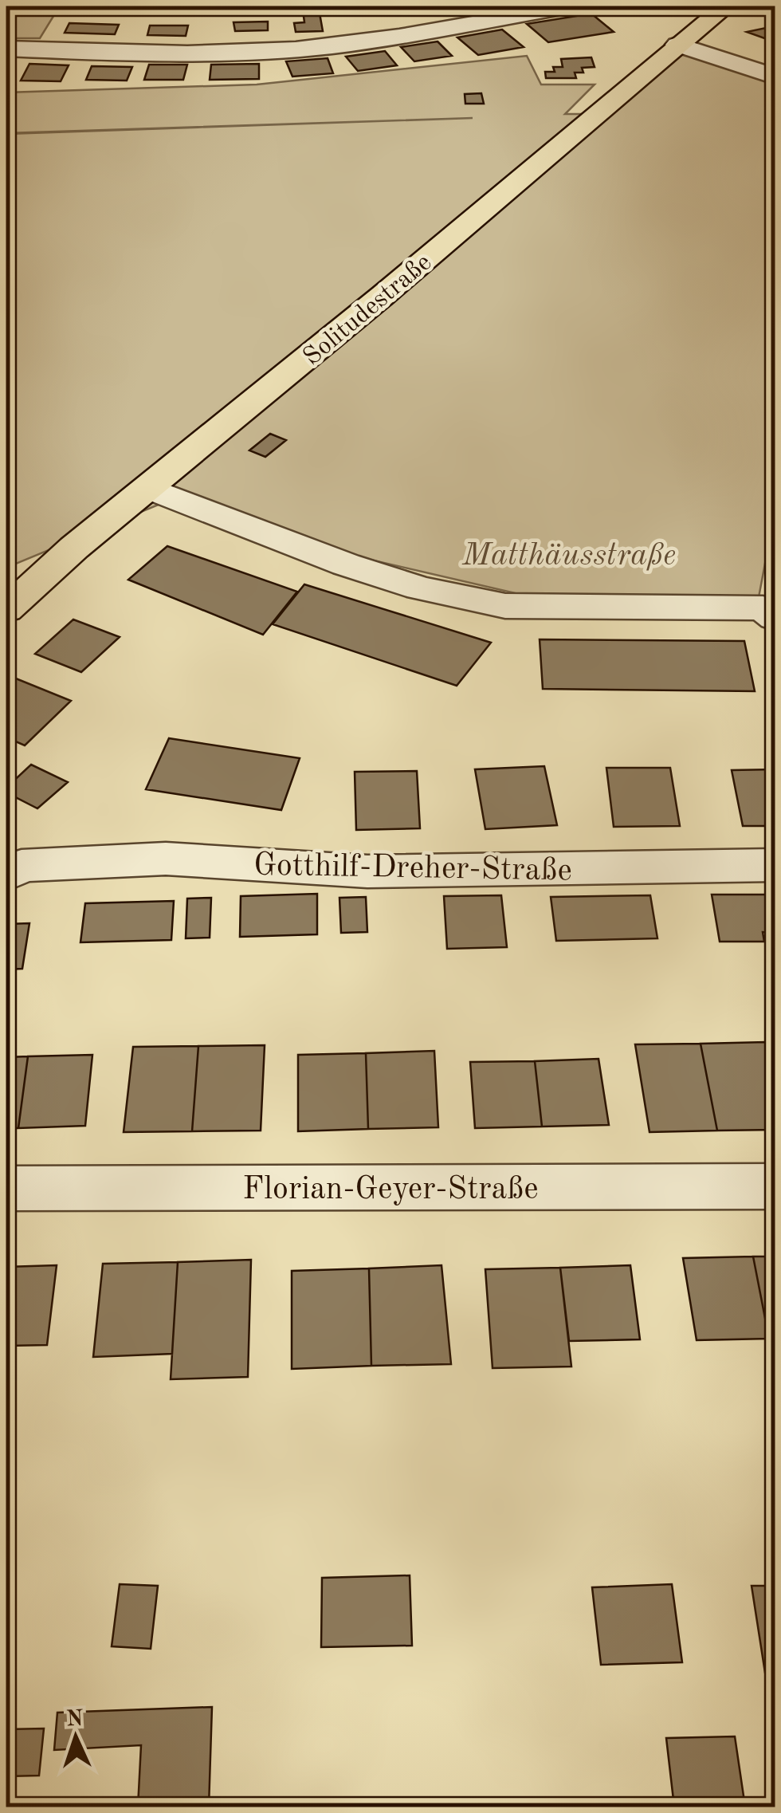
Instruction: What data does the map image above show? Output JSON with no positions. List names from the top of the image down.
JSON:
{
  "streets": {
    "main road": ["Solitudestraße"],
    "street": ["Gotthilf-Dreher-Straße", "Florian-Geyer-Straße"]
  },
  "parks": ["Matthäusstraße"],
  "north": "top"
}
